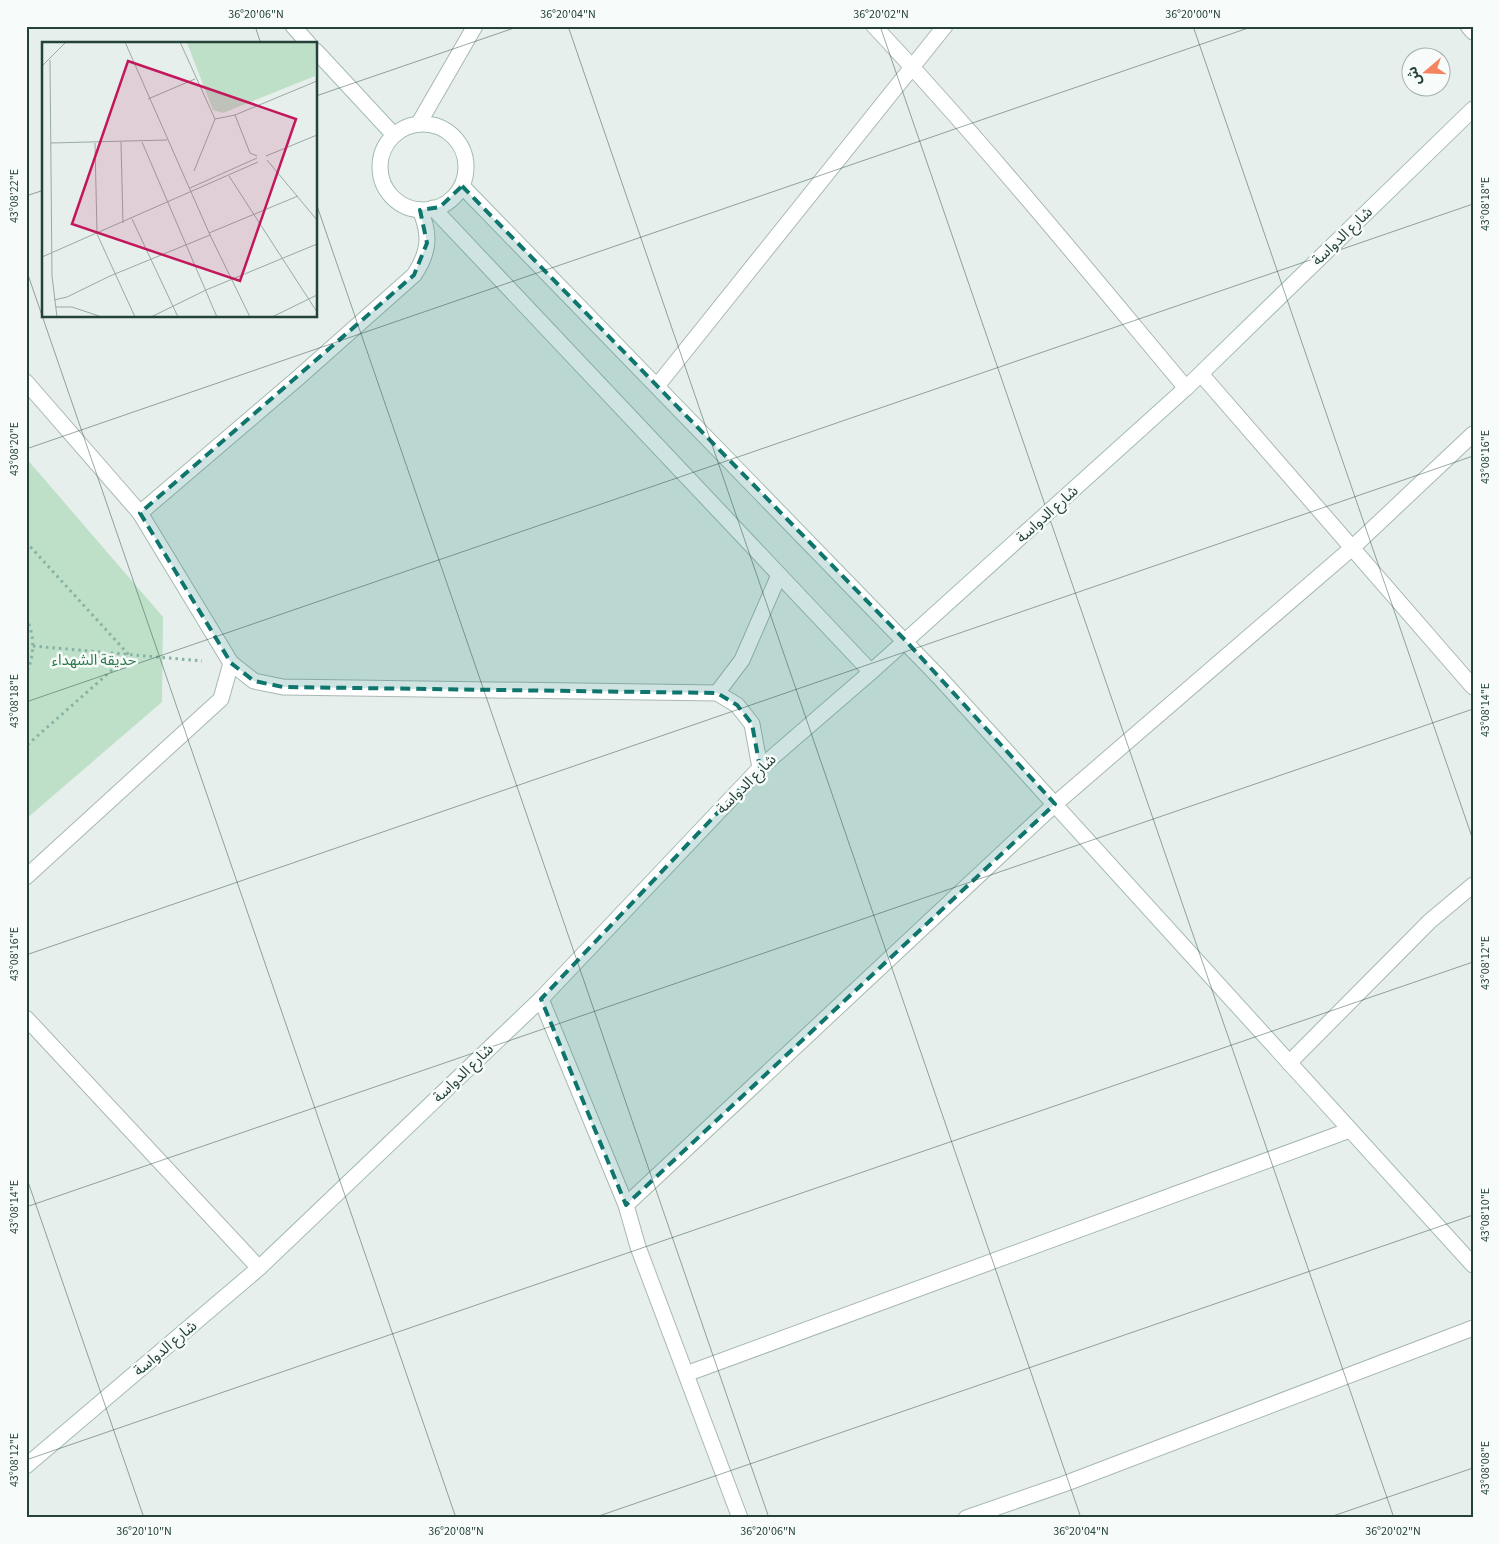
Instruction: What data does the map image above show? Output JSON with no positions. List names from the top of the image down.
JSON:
{
  "streets": {
    "street": ["شارع الدواسة"]
  },
  "parks": ["حديقة الشهداء"],
  "north": "left",
  "coordinates": [
    "36°20'06\"N",
    "36°20'04\"N",
    "36°20'02\"N",
    "36°20'00\"N",
    "43°08'22\"E",
    "43°08'18\"E",
    "43°08'20\"E",
    "43°08'16\"E",
    "43°08'14\"E",
    "43°08'12\"E",
    "43°08'10\"E",
    "43°08'08\"E",
    "36°20'10\"N",
    "36°20'08\"N"
  ]
}
